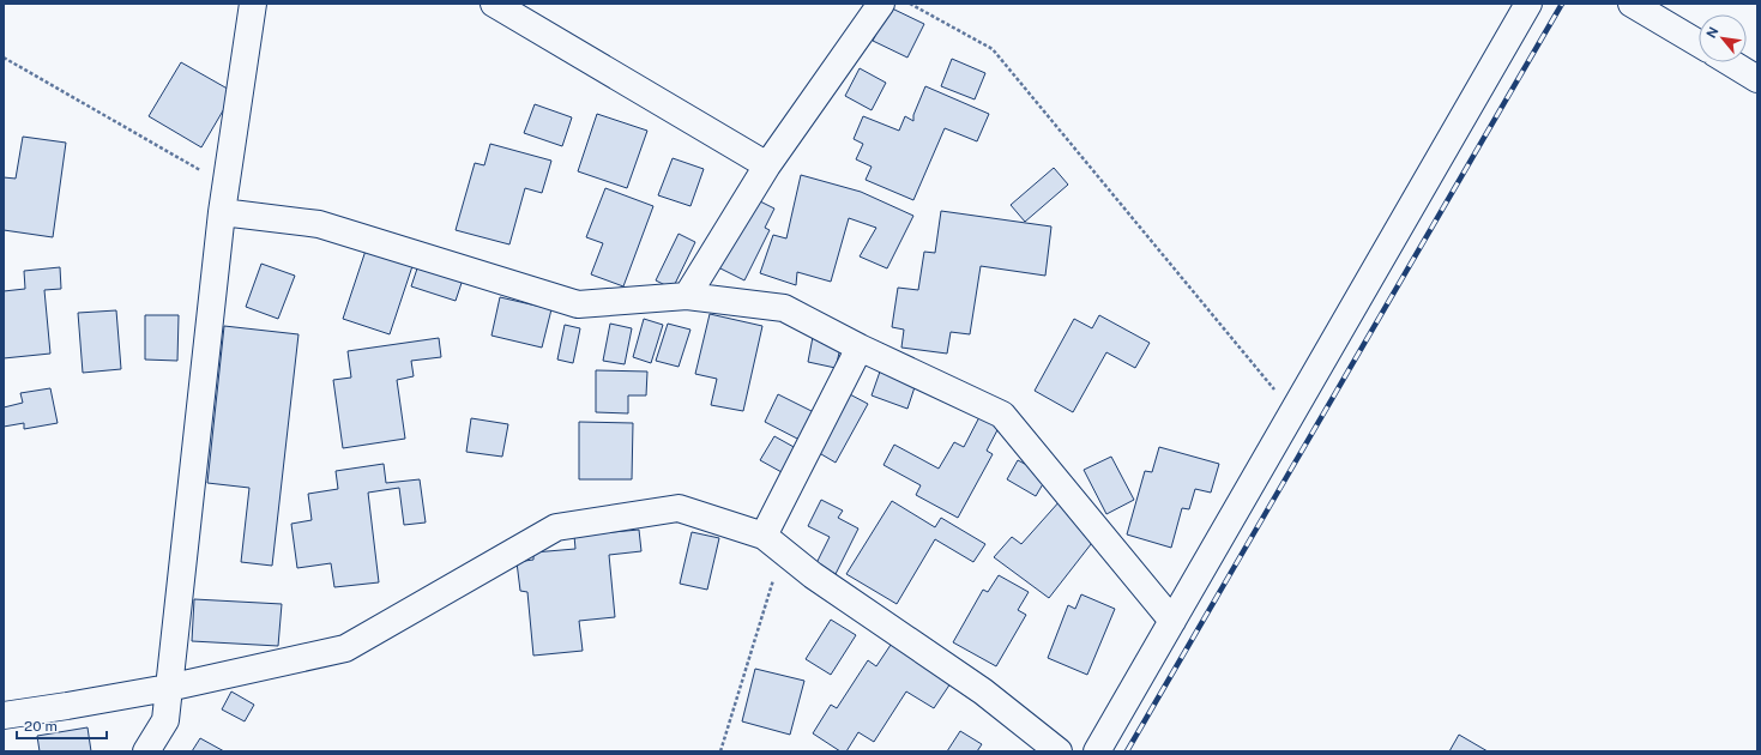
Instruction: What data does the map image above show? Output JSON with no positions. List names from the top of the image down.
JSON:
{
  "scale_bar": "20 m",
  "north": "top left"
}
